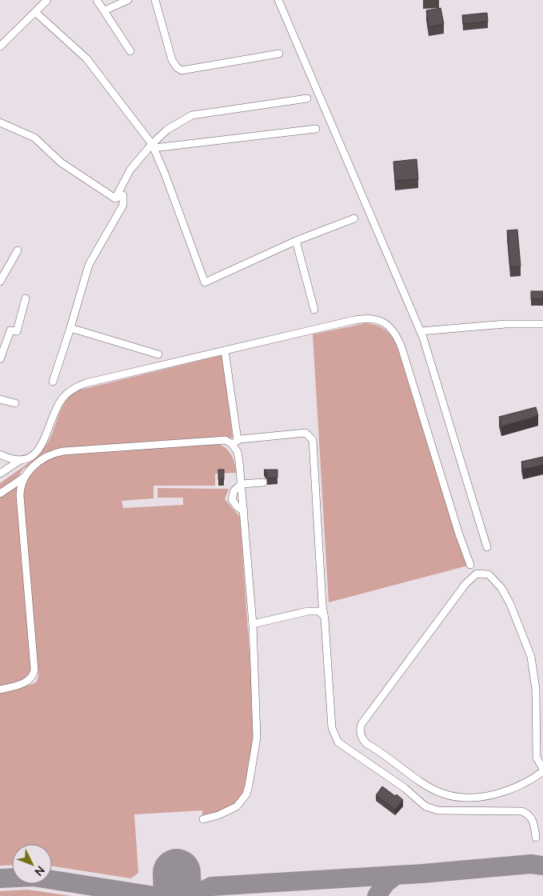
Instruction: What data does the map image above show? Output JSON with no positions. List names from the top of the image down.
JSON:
{
  "north": "bottom right"
}
